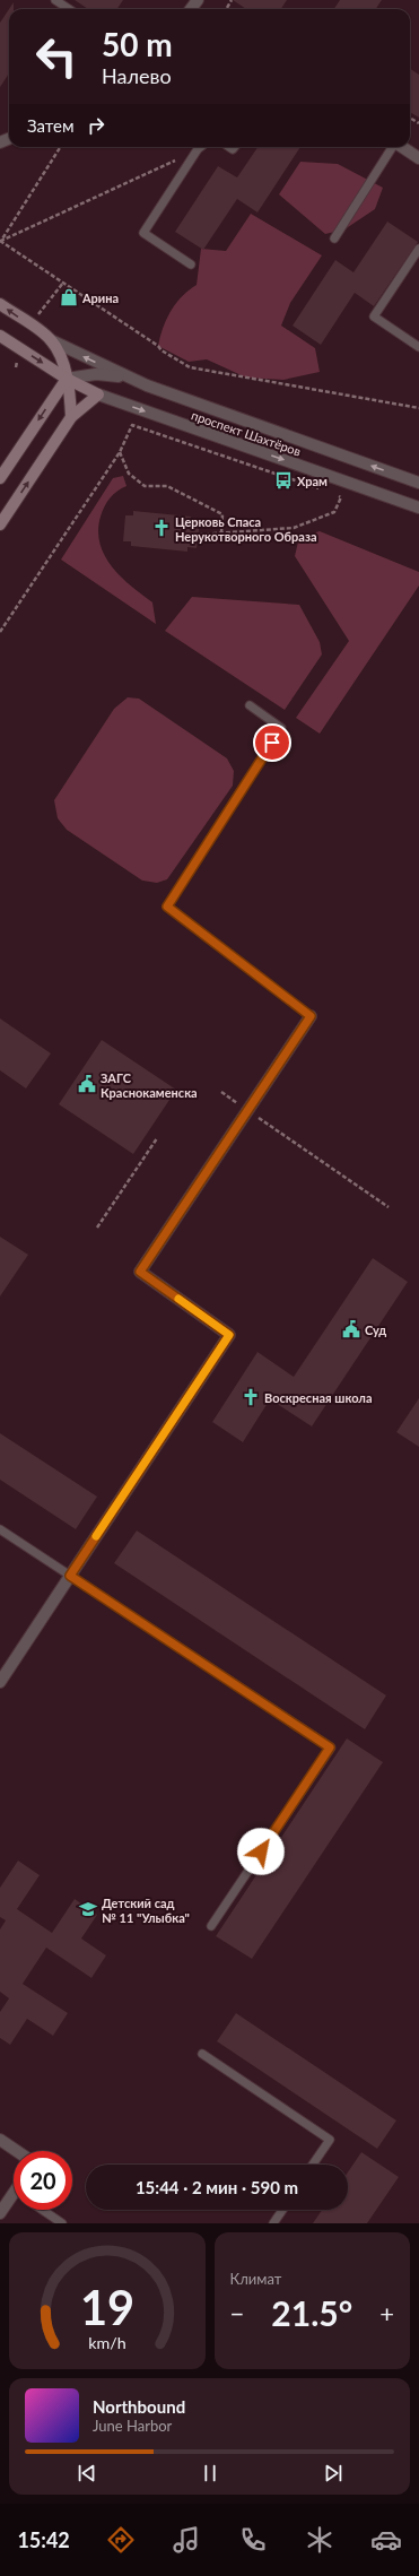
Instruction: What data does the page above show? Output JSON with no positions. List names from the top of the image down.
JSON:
{
  "streets": {
    "main road": ["проспект Шахтёров"]
  },
  "places": {
    "shop": ["Арина"],
    "bus stop": ["Храм"],
    "church": ["Церковь Спаса Нерукотворного Образа", "Воскресная школа"],
    "public building": ["ЗАГС Краснокаменска", "Суд"],
    "school or university": ["Детский сад № 11 \"Улыбка\""]
  },
  "page": {
    "turn": ["50 m", "Налево"],
    "then": "Затем",
    "limit": "20",
    "trip": "15:44 · 2 мин · 590 m",
    "tile": "Климат",
    "heat": ["−", "21.5°", "+"],
    "song": ["Northbound", "June Harbor"],
    "tabs": "15:42",
    "gauge": ["19", "km/h"]
  }
}
